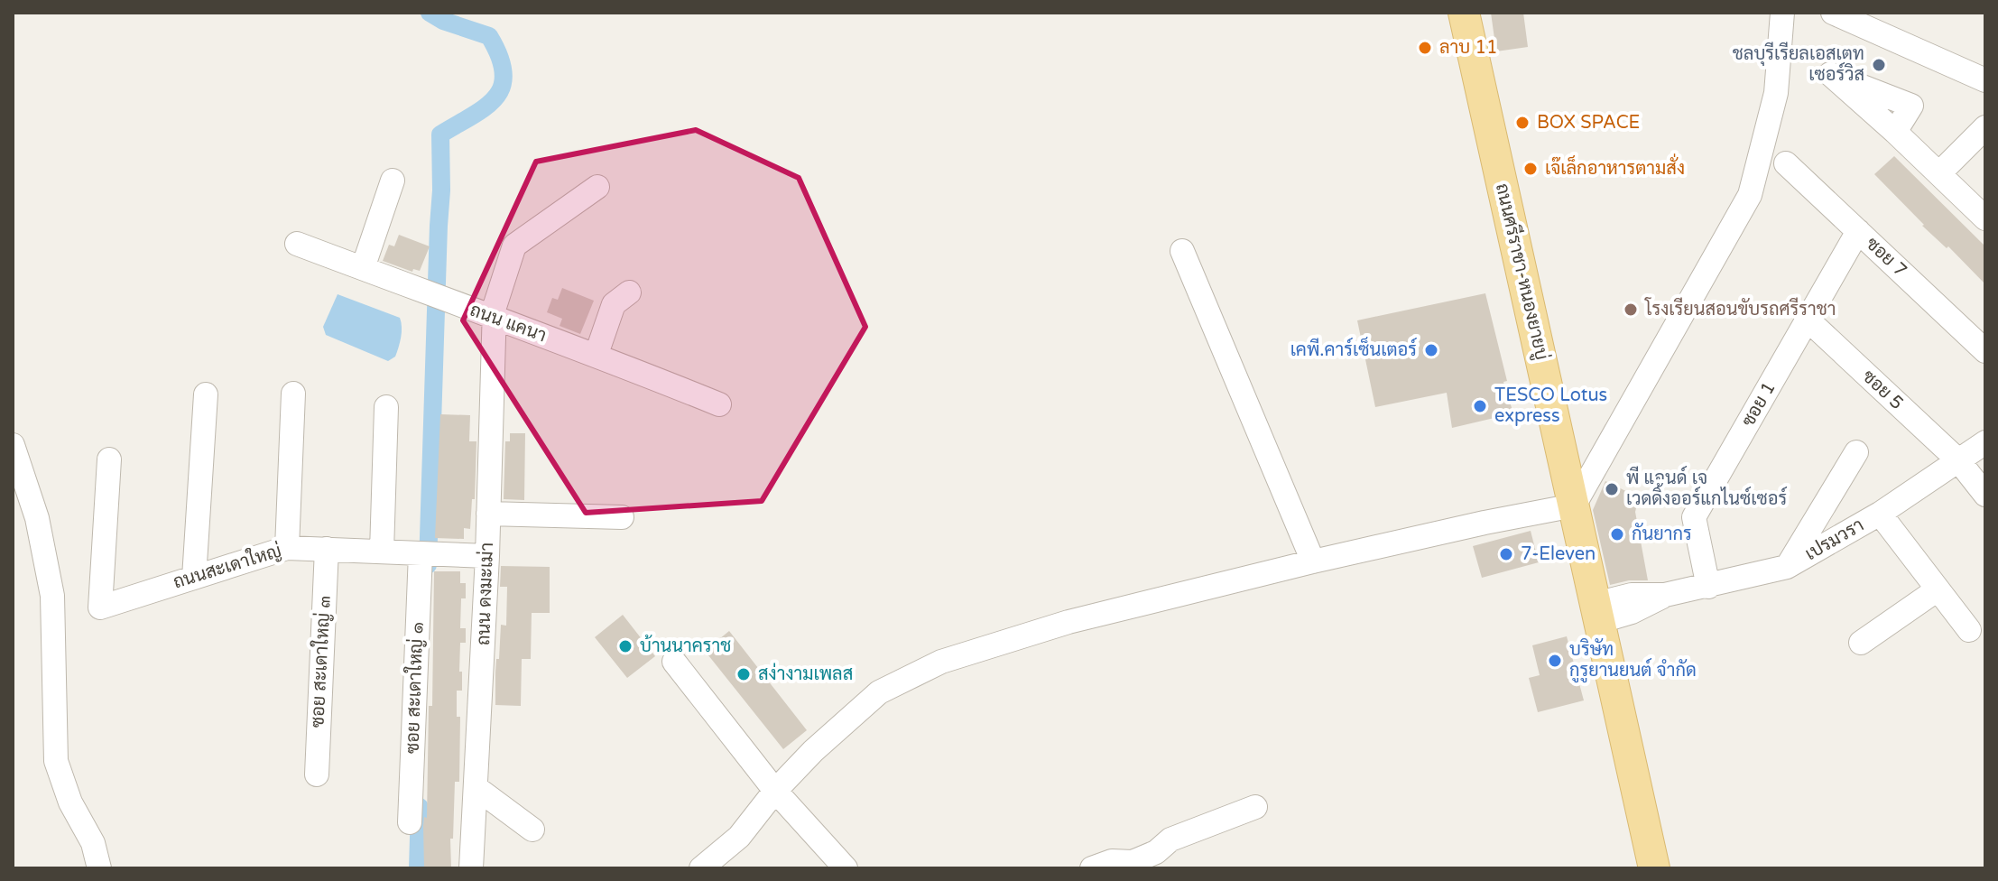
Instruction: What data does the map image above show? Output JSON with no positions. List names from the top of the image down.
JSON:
{
  "streets": {
    "main road": ["ถนนศรีราชา-หนองยายบู่"],
    "street": [
      "ซอย 7",
      "ถนน แคนา",
      "ซอย 5",
      "ซอย 1",
      "เปรมวรา",
      "ถนนสะเดาใหญ่",
      "ถนน ดงมะเม่า",
      "ซอย สะเดาใหญ่ ๓",
      "ซอย สะเดาใหญ่ ๑"
    ]
  },
  "crossings": [
    ["ซอย 7", "ซอย 1"],
    ["ถนนศรีราชา-หนองยายบู่", "เปรมวรา"],
    ["ถนน แคนา", "ถนน ดงมะเม่า"],
    ["ซอย 5", "ซอย 1"],
    ["ซอย 5", "เปรมวรา"],
    ["ซอย 1", "เปรมวรา"],
    ["ถนนสะเดาใหญ่", "ถนน ดงมะเม่า"],
    ["ถนนสะเดาใหญ่", "ซอย สะเดาใหญ่ ๓"],
    ["ถนนสะเดาใหญ่", "ซอย สะเดาใหญ่ ๑"]
  ],
  "places": [
    "ลาบ 11",
    "ชลบุรีเรียลเอสเตท เซอร์วิส",
    "BOX SPACE",
    "เจ๊เล็กอาหารตามสั่ง",
    "โรงเรียนสอนขับรถศรีราชา",
    "เคพี.คาร์เซ็นเตอร์",
    "TESCO Lotus express",
    "พี แอนด์ เจ เวดดิ้งออร์แกไนซ์เซอร์",
    "กันยากร",
    "7-Eleven",
    "บ้านนาคราช",
    "บริษัท กูรูยานยนต์ จำกัด",
    "สง่างามเพลส"
  ]
}
